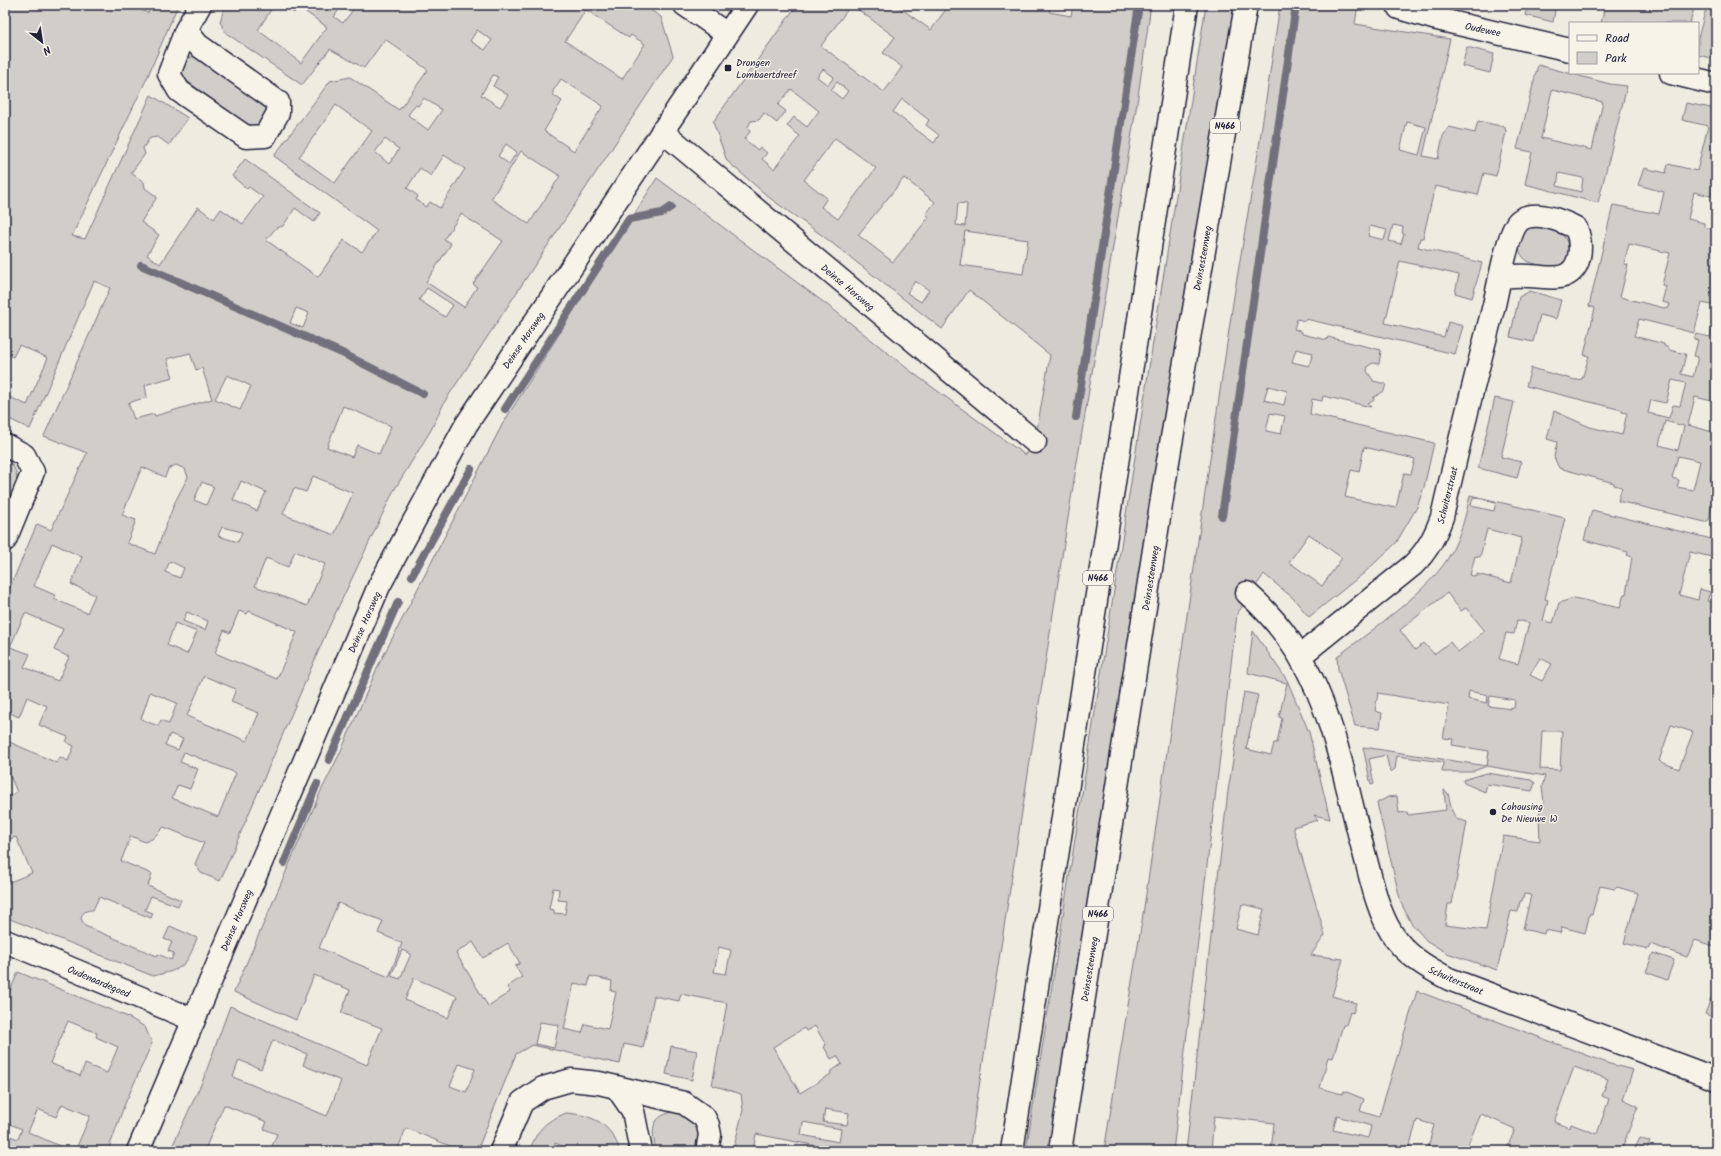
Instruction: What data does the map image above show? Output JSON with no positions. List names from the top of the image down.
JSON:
{
  "streets": {
    "main road": [
      "Oudewee",
      "N466",
      "Deinsesteenweg",
      "Deinse Horsweg",
      "Schuiterstraat",
      "Oudenaardegoed"
    ]
  },
  "crossings": [
    ["Deinse Horsweg", "Oudenaardegoed"]
  ],
  "places": {
    "transit": ["Drongen Lombaertdreef"],
    "other": ["Cohousing De Nieuwe W"]
  },
  "legend": ["Road", "Park"],
  "north": "bottom right"
}
